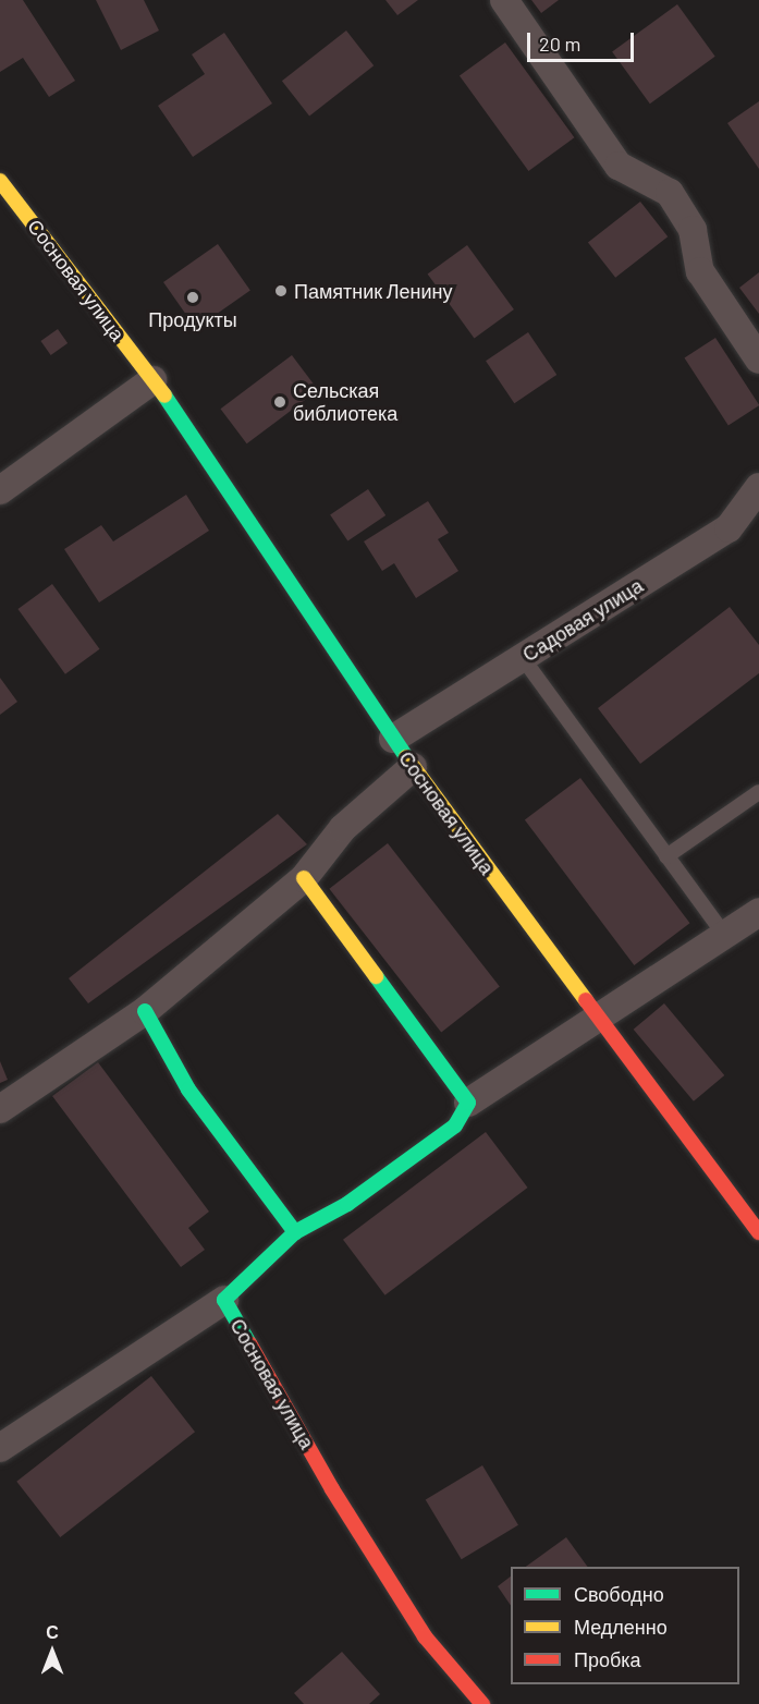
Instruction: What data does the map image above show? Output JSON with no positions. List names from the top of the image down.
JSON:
{
  "streets": {
    "street": ["Сосновая улица", "Садовая улица"]
  },
  "crossings": [
    ["Сосновая улица", "Садовая улица"]
  ],
  "places": ["Памятник Ленину", "Продукты", "Сельская библиотека"],
  "legend": ["Свободно", "Медленно", "Пробка"],
  "scale_bar": "20 m",
  "north": "top"
}
